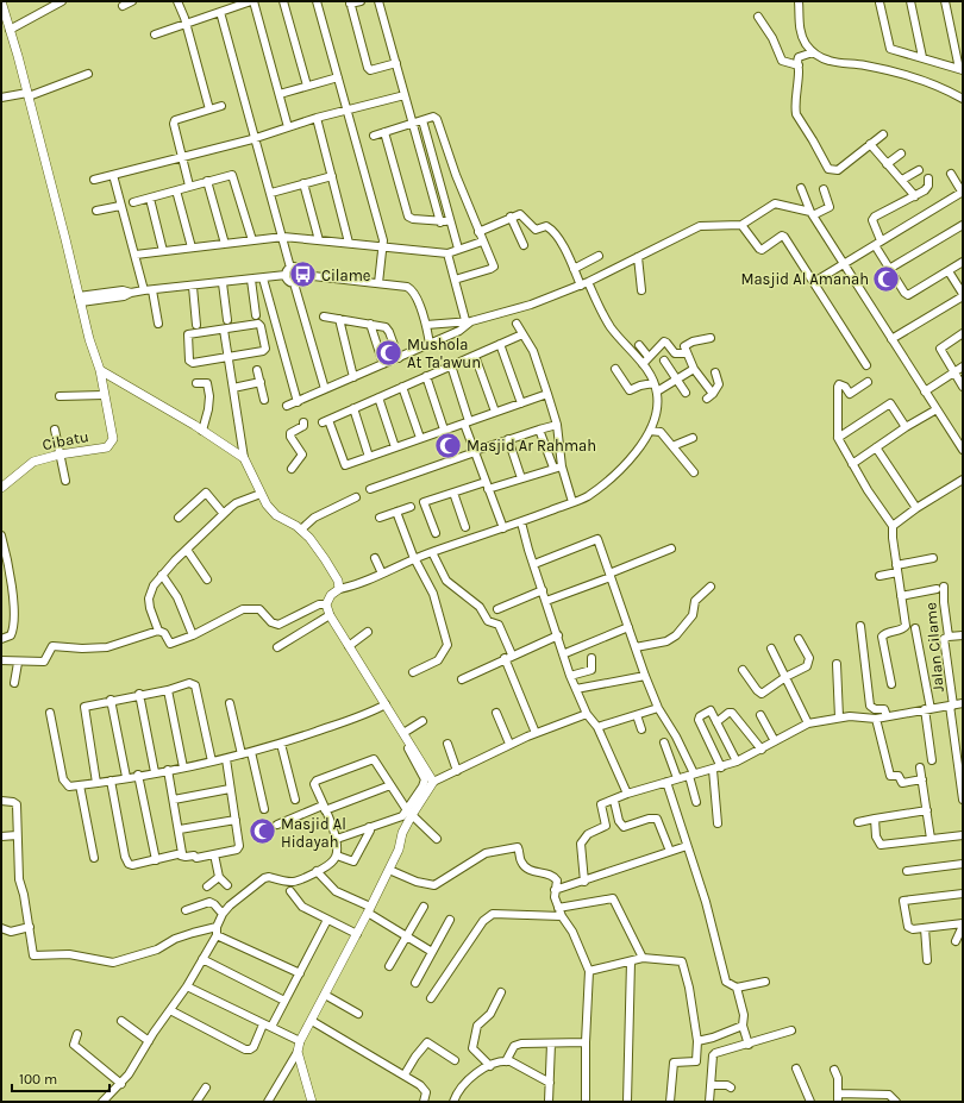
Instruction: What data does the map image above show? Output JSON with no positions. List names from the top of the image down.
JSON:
{
  "streets": {
    "street": ["Cibatu", "Jalan Cilame"]
  },
  "places": {
    "bus stop": ["Cilame"],
    "mosque": [
      "Masjid Al Amanah",
      "Mushola At Ta'awun",
      "Masjid Ar Rahmah",
      "Masjid Al Hidayah"
    ]
  },
  "scale_bar": "100 m"
}
